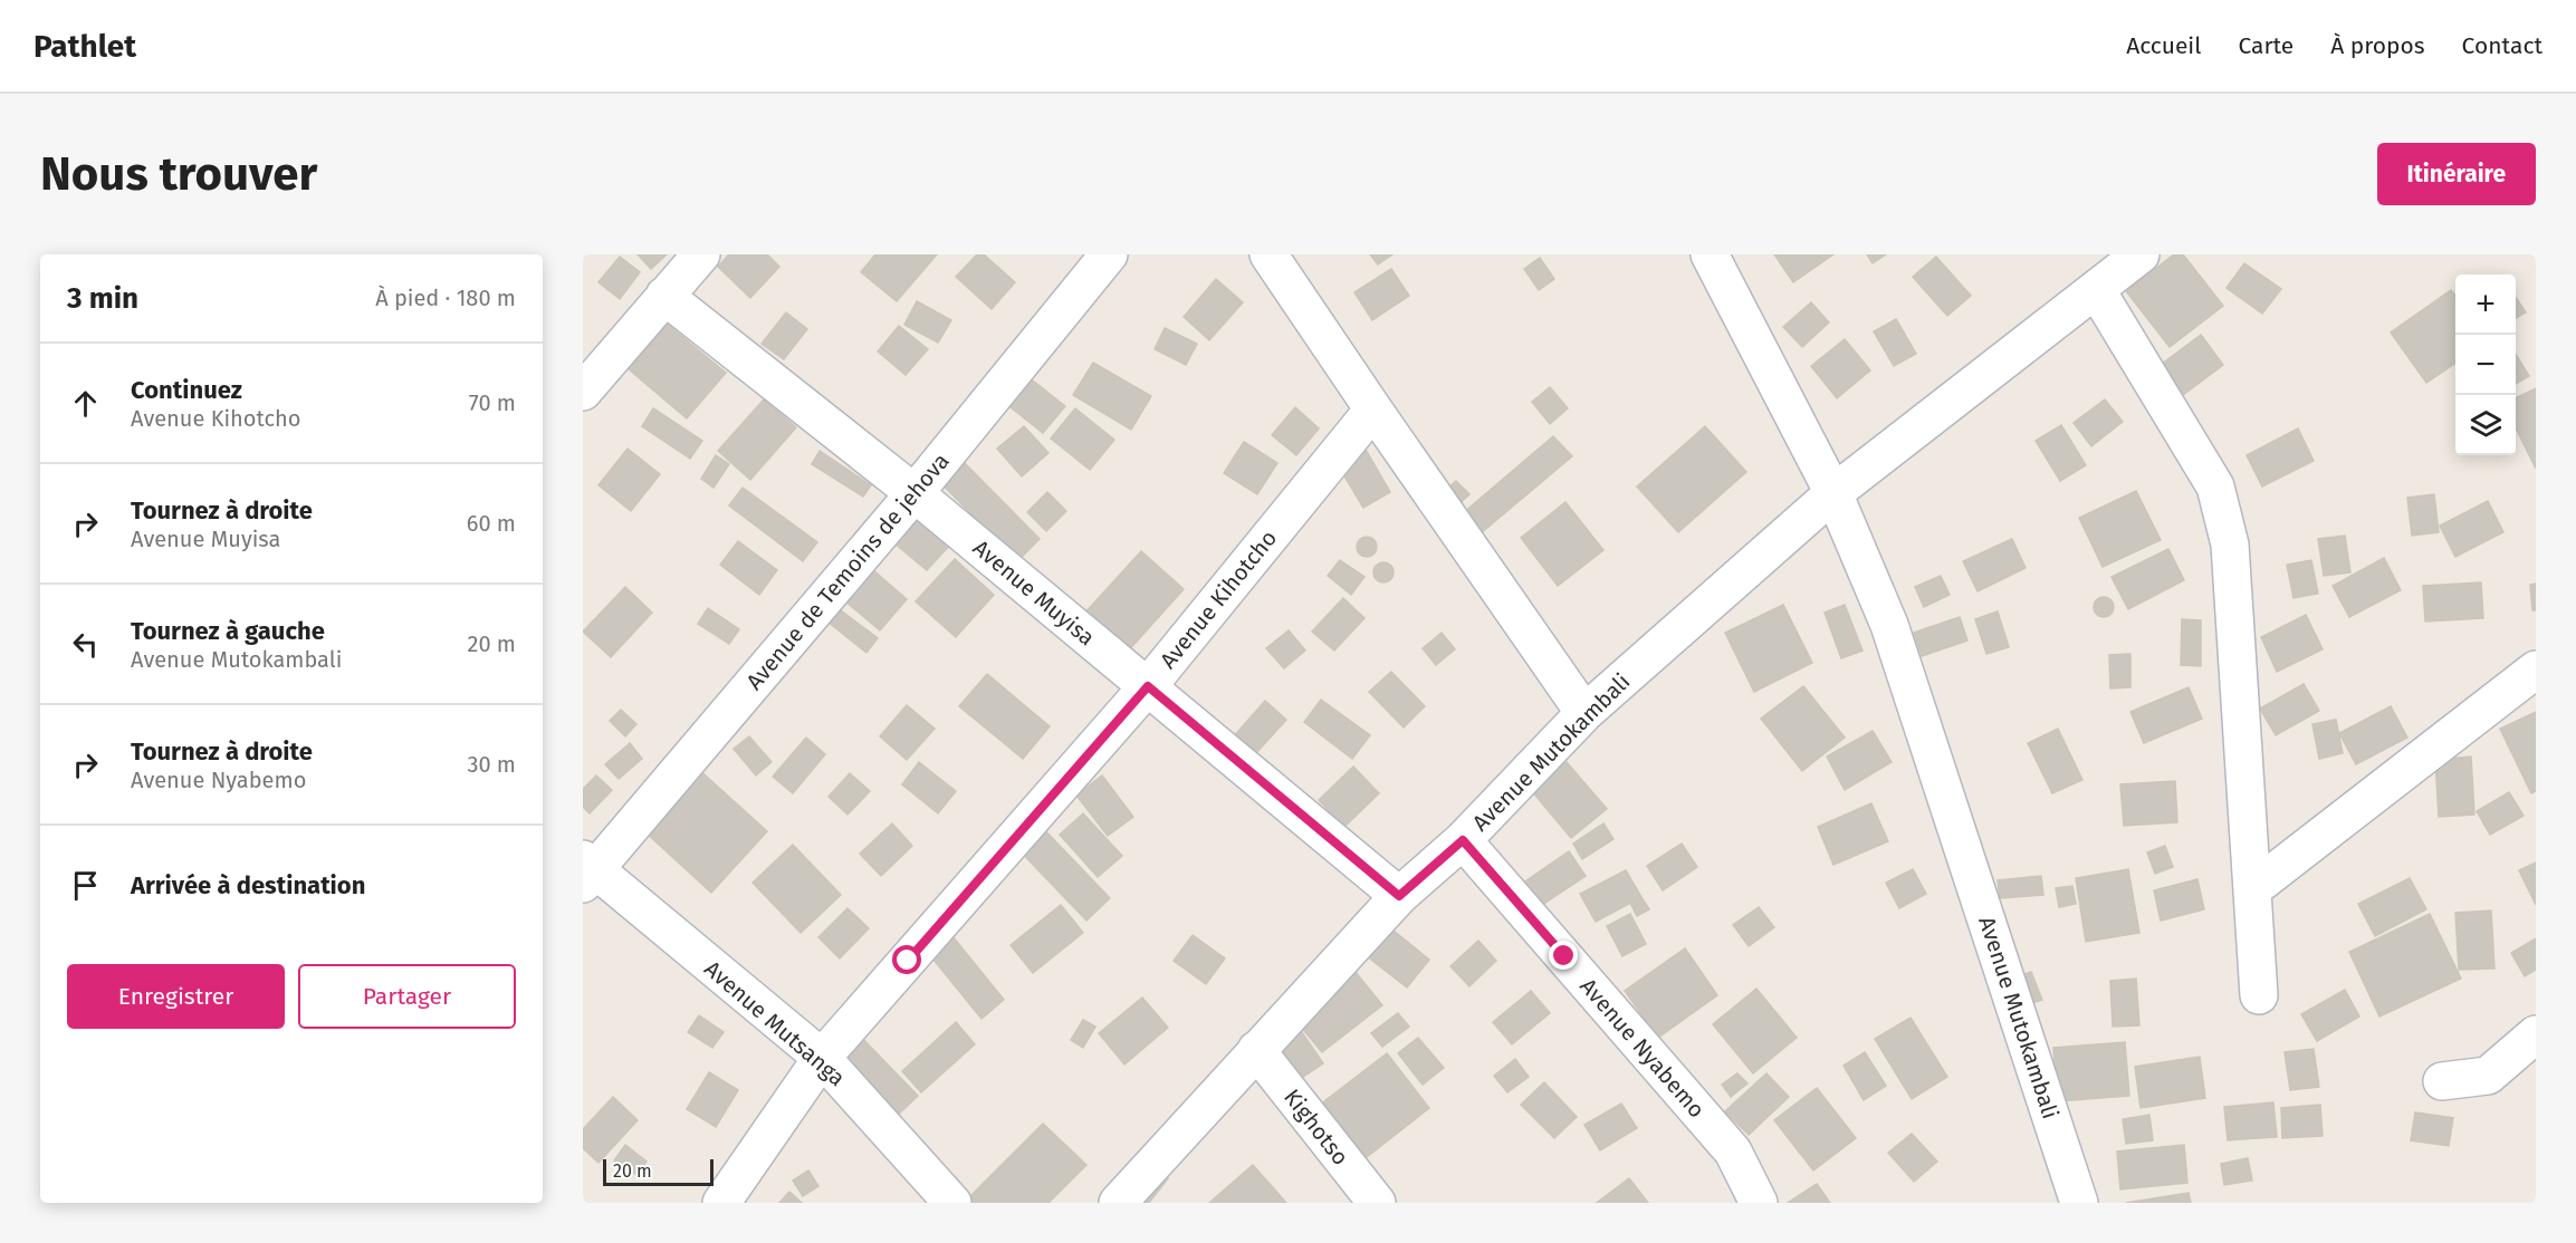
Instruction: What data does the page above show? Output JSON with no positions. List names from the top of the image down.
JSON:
{
  "streets": {
    "street": [
      "Avenue de Temoins de jehova",
      "Avenue Muyisa",
      "Avenue Kihotcho",
      "Avenue Mutokambali",
      "Avenue Mutsanga",
      "Avenue Nyabemo",
      "Kighotso"
    ]
  },
  "crossings": [
    ["Avenue de Temoins de jehova", "Avenue Muyisa"],
    ["Avenue de Temoins de jehova", "Avenue Mutsanga"],
    ["Avenue Muyisa", "Avenue Kihotcho"],
    ["Avenue Muyisa", "Avenue Mutokambali"],
    ["Avenue Kihotcho", "Avenue Mutsanga"],
    ["Avenue Mutokambali", "Avenue Nyabemo"],
    ["Avenue Mutokambali", "Kighotso"]
  ],
  "scale_bar": "20 m",
  "page": {
    "header": "Pathlet",
    "nav": [
      "Accueil",
      "Carte",
      "À propos",
      "Contact"
    ],
    "buttons": [
      "Itinéraire",
      ["Enregistrer", "Partager"]
    ],
    "title": "Nous trouver",
    "heading": ["3 min", "À pied · 180 m"],
    "map_buttons": ["+", "−"],
    "list": [
      ["Continuez", "Avenue Kihotcho", "70 m"],
      ["Tournez à droite", "Avenue Muyisa", "60 m"],
      ["Tournez à gauche", "Avenue Mutokambali", "20 m"],
      ["Tournez à droite", "Avenue Nyabemo", "30 m"],
      "Arrivée à destination"
    ],
    "scale": "20 m"
  }
}
